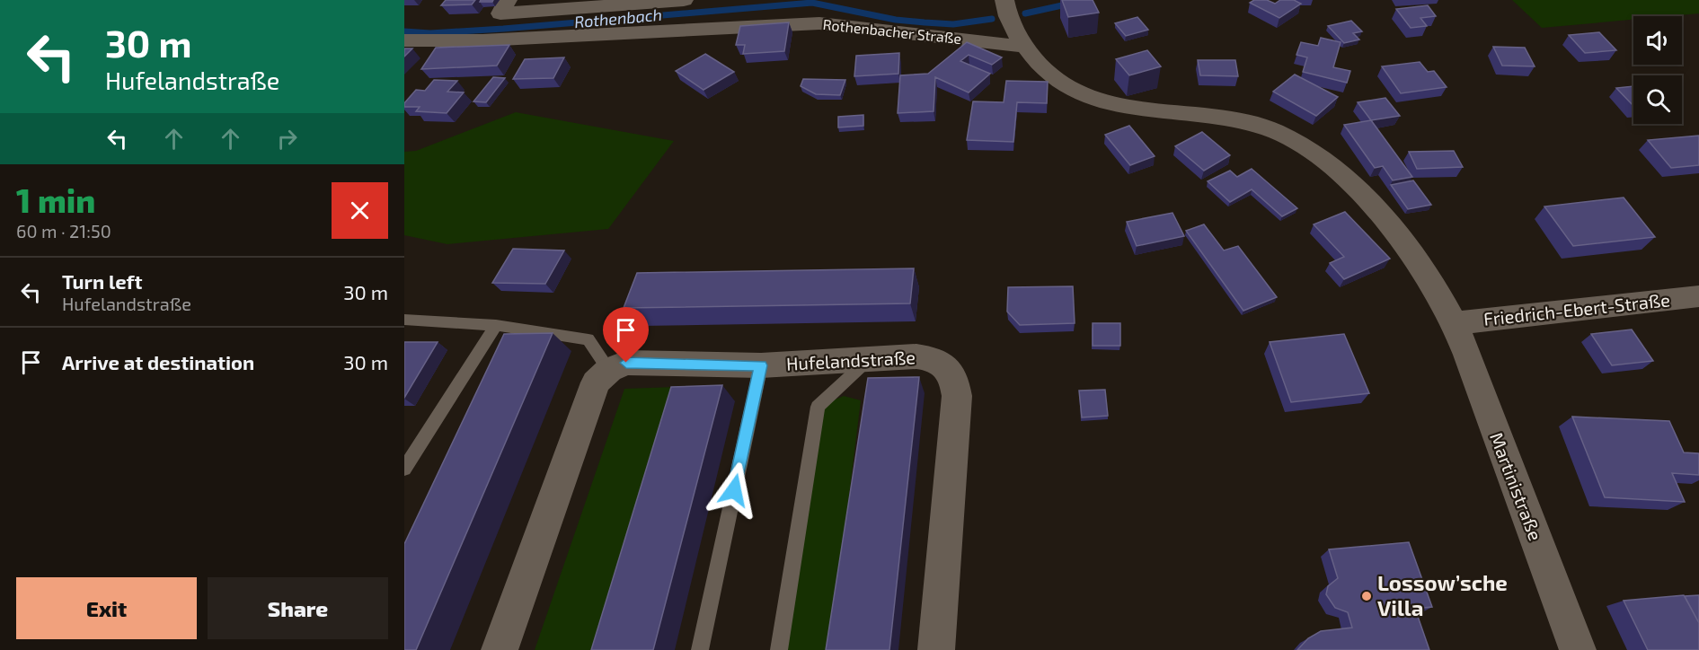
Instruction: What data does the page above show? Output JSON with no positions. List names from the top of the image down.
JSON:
{
  "streets": {
    "street": [
      "Rothenbacher Straße",
      "Friedrich-Ebert-Straße",
      "Hufelandstraße",
      "Martinistraße"
    ]
  },
  "crossings": [
    ["Rothenbacher Straße", "Martinistraße"],
    ["Friedrich-Ebert-Straße", "Martinistraße"]
  ],
  "water": ["Rothenbach"],
  "places": ["Lossow’sche Villa"],
  "page": {
    "turn": ["30 m", "Hufelandstraße"],
    "heading": ["1 min", "60 m · 21:50"],
    "list": [
      {
        "name": "Turn left",
        "note": "Hufelandstraße",
        "value": "30 m"
      },
      {
        "name": "Arrive at destination",
        "value": "30 m"
      }
    ],
    "buttons": ["Exit", "Share"]
  }
}
